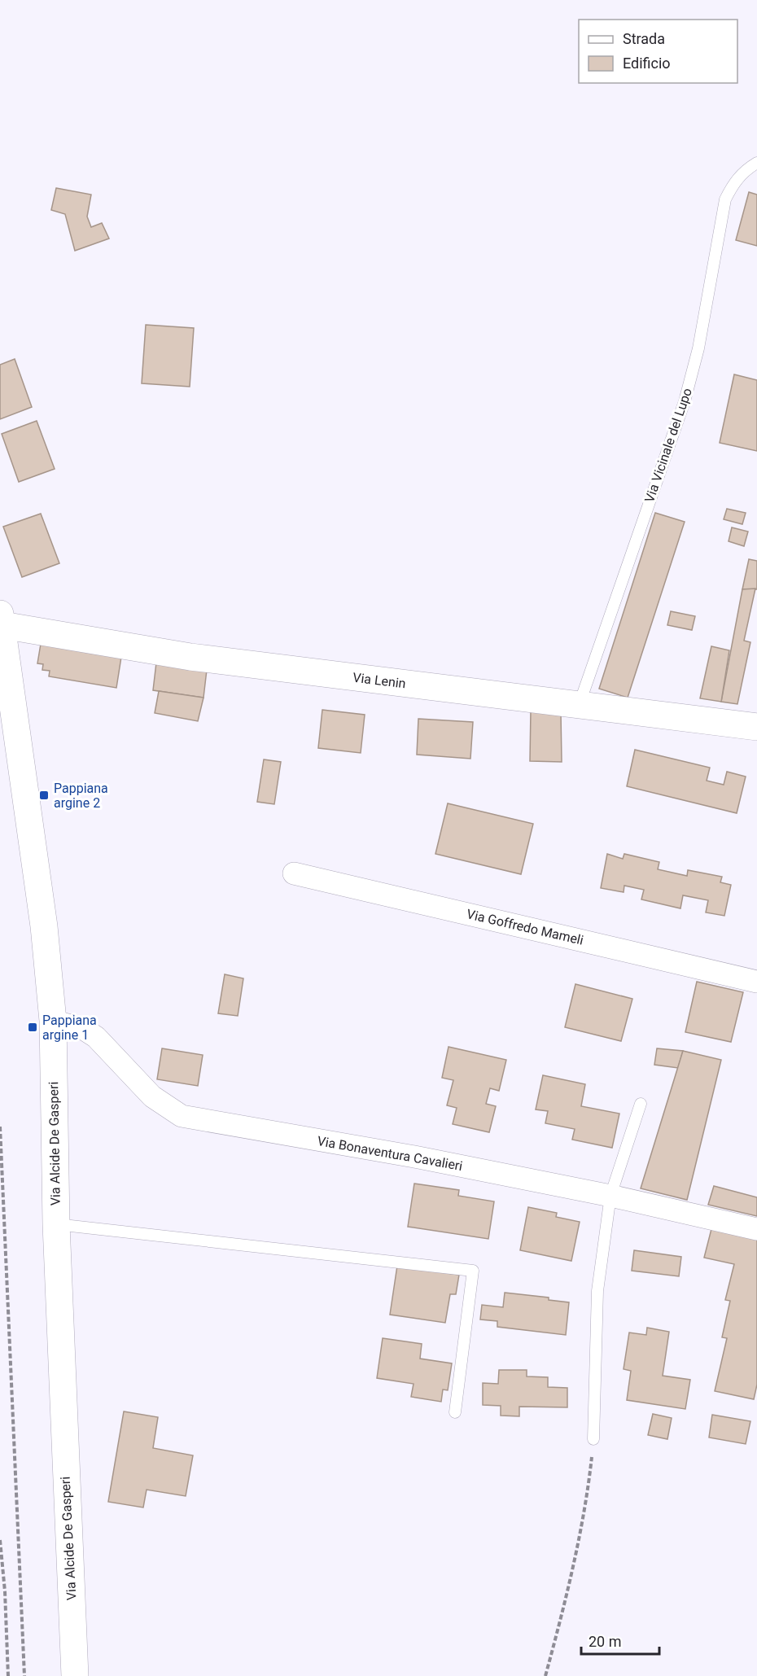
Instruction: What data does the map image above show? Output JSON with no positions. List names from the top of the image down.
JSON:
{
  "streets": {
    "street": [
      "Via Lenin",
      "Via Goffredo Mameli",
      "Via Alcide De Gasperi",
      "Via Bonaventura Cavalieri"
    ],
    "lane": ["Via Vicinale del Lupo"]
  },
  "crossings": [
    ["Via Vicinale del Lupo", "Via Lenin"],
    ["Via Lenin", "Via Alcide De Gasperi"],
    ["Via Alcide De Gasperi", "Via Bonaventura Cavalieri"]
  ],
  "places": {
    "transit": ["Pappiana argine 2", "Pappiana argine 1"]
  },
  "legend": ["Strada", "Edificio"],
  "scale_bar": "20 m"
}
